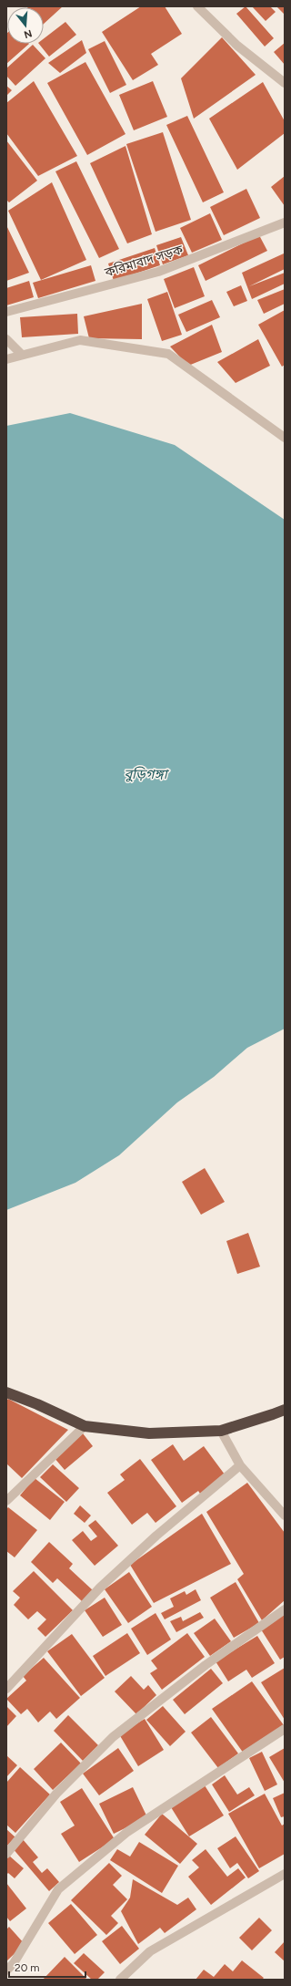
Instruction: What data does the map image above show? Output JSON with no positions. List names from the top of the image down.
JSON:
{
  "streets": {
    "street": ["করিমাবাদ সড়ক"]
  },
  "water": ["বুড়িগঙ্গা"],
  "scale_bar": "20 m",
  "north": "bottom"
}
